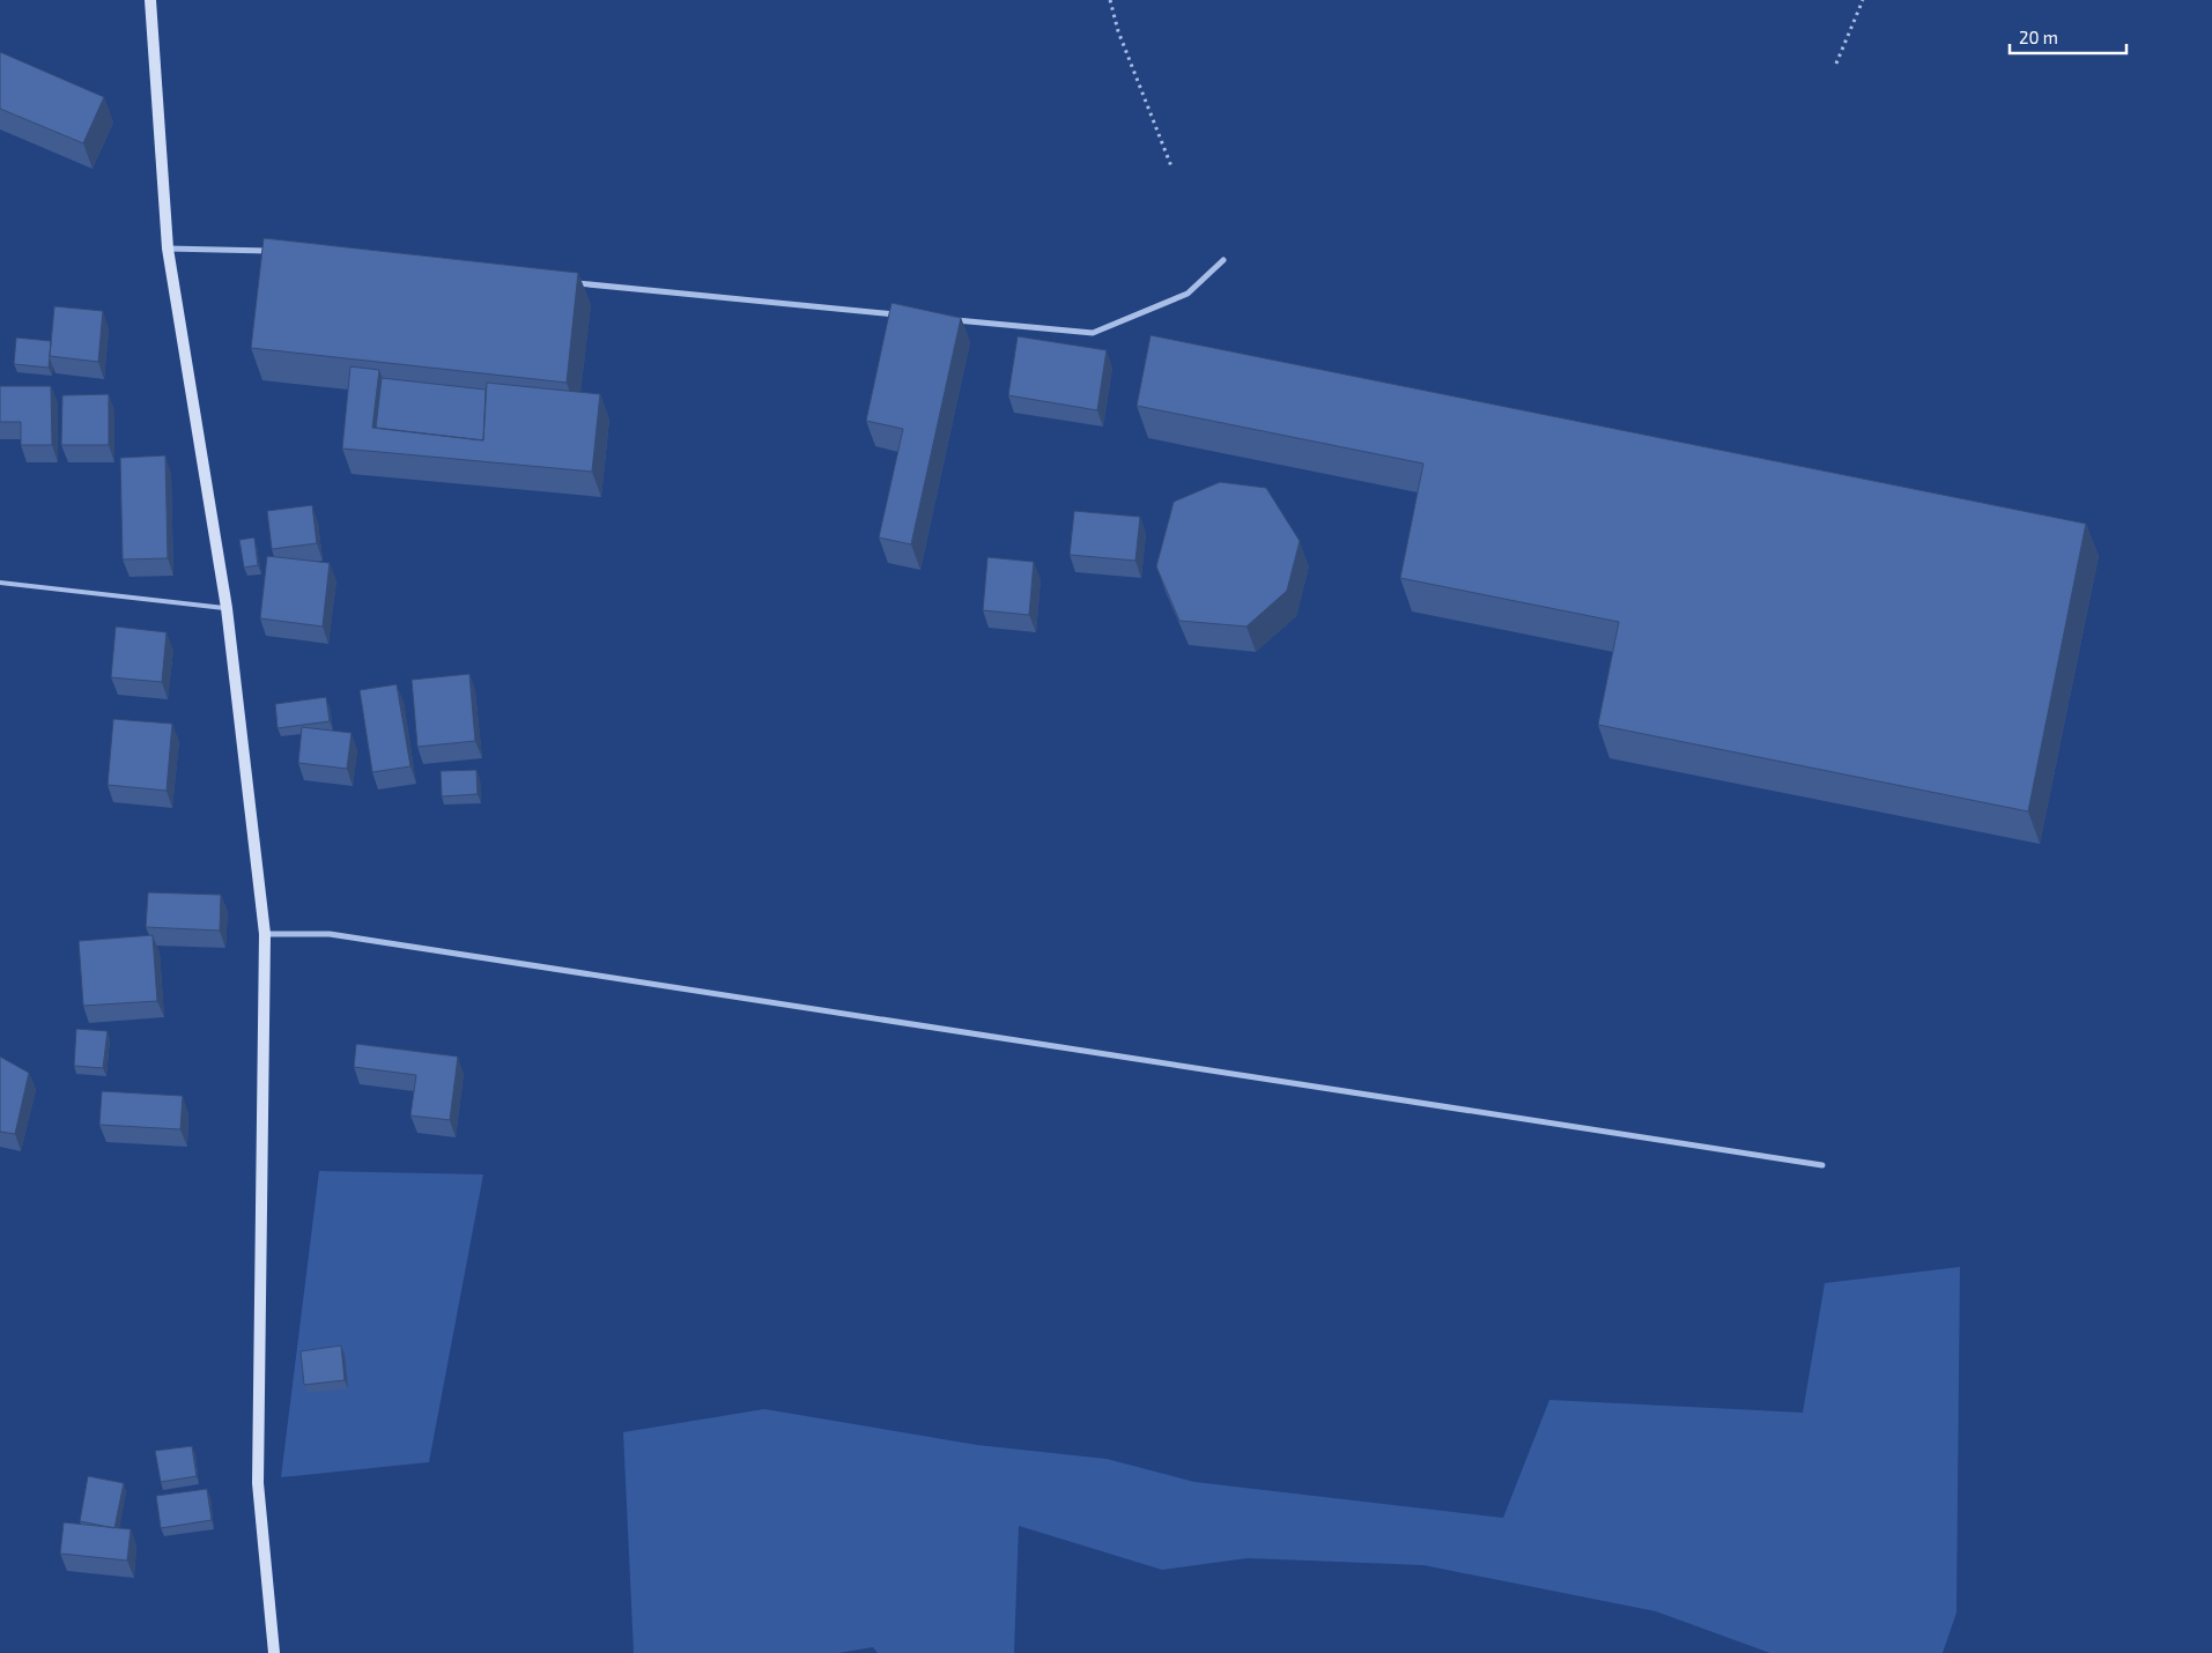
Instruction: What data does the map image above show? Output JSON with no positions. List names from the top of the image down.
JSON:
{
  "scale_bar": "20 m"
}
